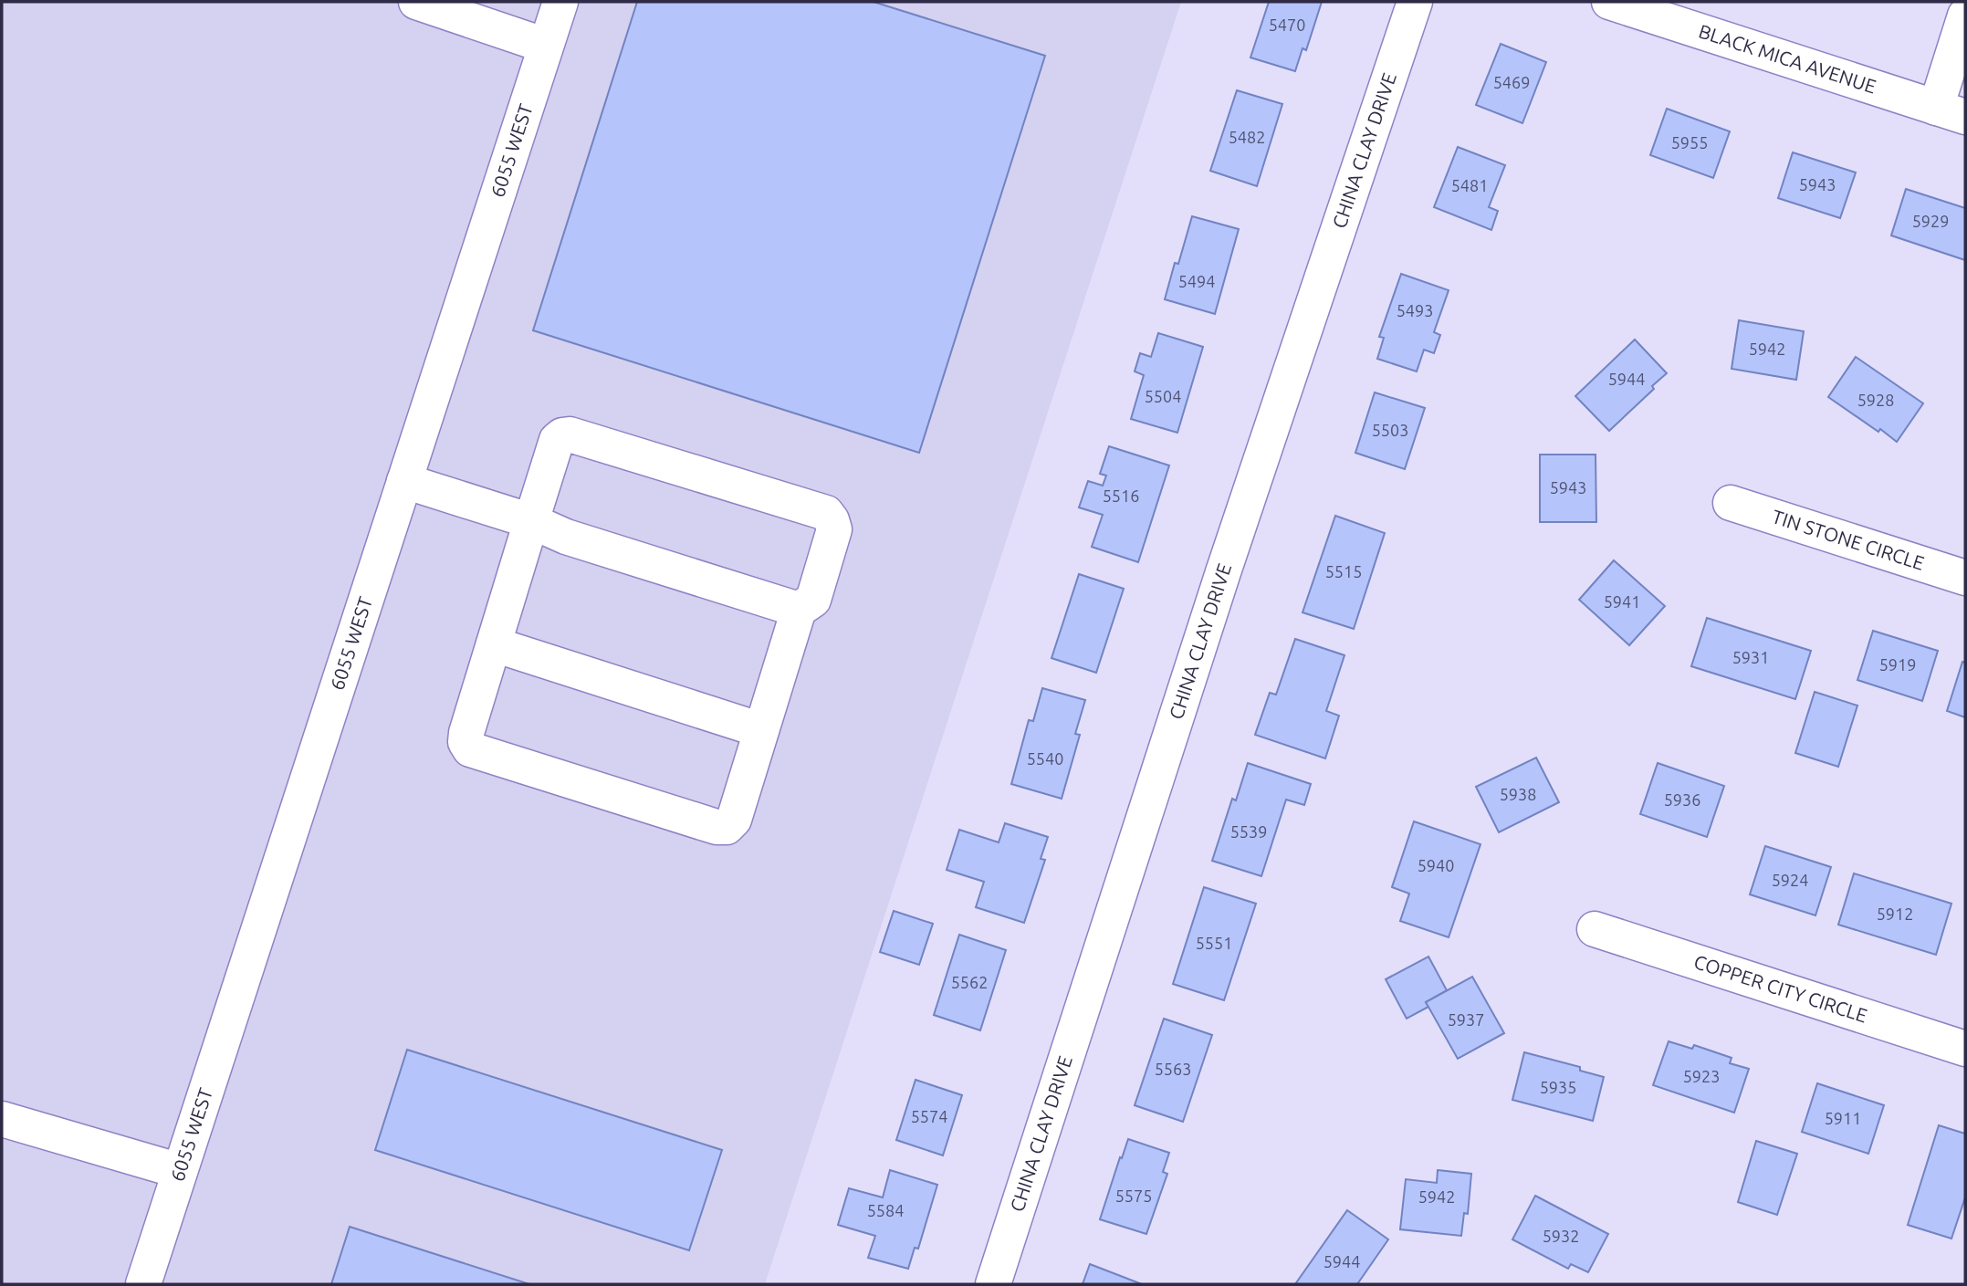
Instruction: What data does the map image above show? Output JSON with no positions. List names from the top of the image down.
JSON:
{
  "streets": {
    "street": [
      "BLACK MICA AVENUE",
      "6055 WEST",
      "CHINA CLAY DRIVE",
      "TIN STONE CIRCLE",
      "COPPER CITY CIRCLE"
    ]
  },
  "house_numbers": [
    "5470",
    "5469",
    "5482",
    "5955",
    "5943",
    "5481",
    "5929",
    "5494",
    "5493",
    "5942",
    "5944",
    "5504",
    "5928",
    "5503",
    "5943",
    "5516",
    "5515",
    "5941",
    "5931",
    "5919",
    "5540",
    "5938",
    "5936",
    "5539",
    "5940",
    "5924",
    "5912",
    "5551",
    "5562",
    "5937",
    "5563",
    "5923",
    "5935",
    "5574",
    "5911",
    "5575",
    "5942",
    "5584",
    "5932",
    "5944"
  ]
}
